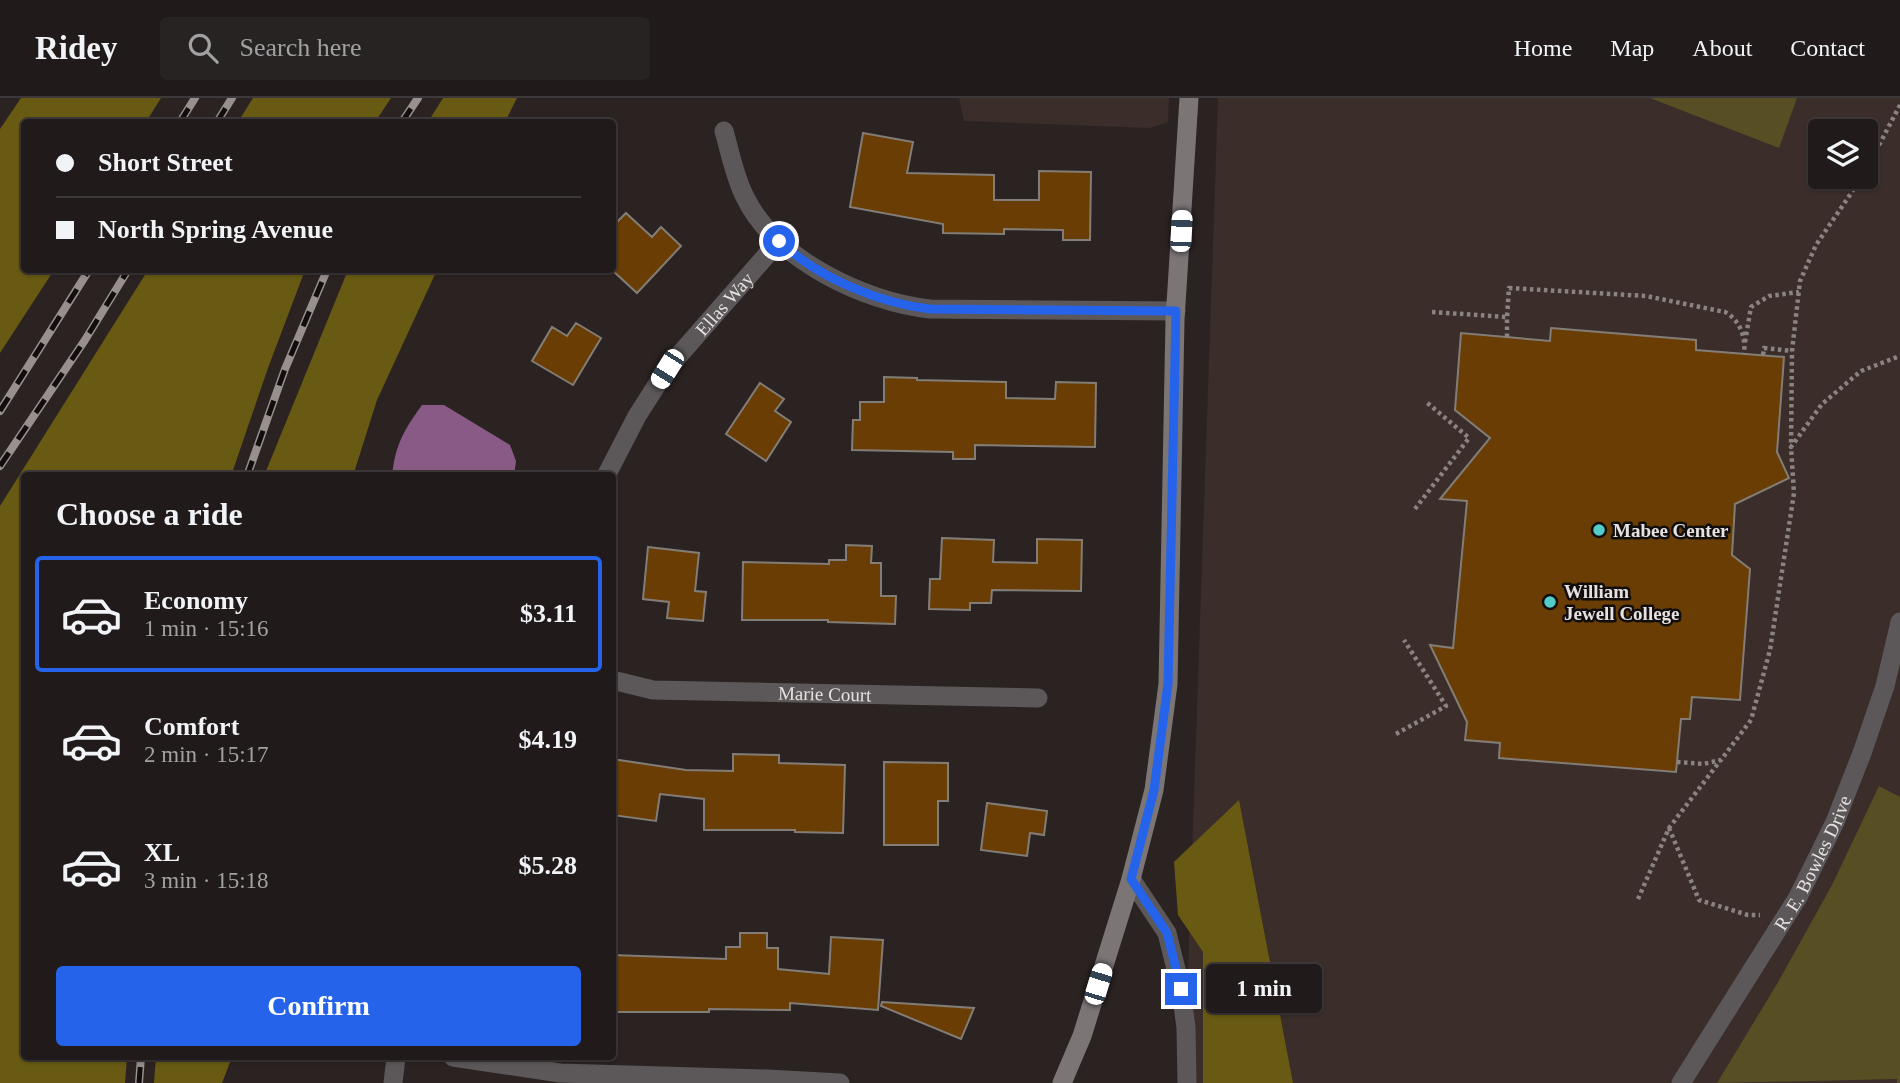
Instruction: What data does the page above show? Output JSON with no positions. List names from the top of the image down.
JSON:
{
  "streets": {
    "street": ["Ellas Way", "Marie Court", "R. E. Bowles Drive"]
  },
  "places": ["Mabee Center", "William Jewell College"],
  "page": {
    "header": "Ridey",
    "search": "Search here",
    "nav": [
      "Home",
      "Map",
      "About",
      "Contact"
    ],
    "banner": ["Short Street", "North Spring Avenue"],
    "heading": "Choose a ride",
    "list": [
      {
        "name": "Economy",
        "note": "1 min · 15:16",
        "value": "$3.11"
      },
      {
        "name": "Comfort",
        "note": "2 min · 15:17",
        "value": "$4.19"
      },
      {
        "name": "XL",
        "note": "3 min · 15:18",
        "value": "$5.28"
      }
    ],
    "buttons": "Confirm",
    "bubble": "1 min"
  }
}
